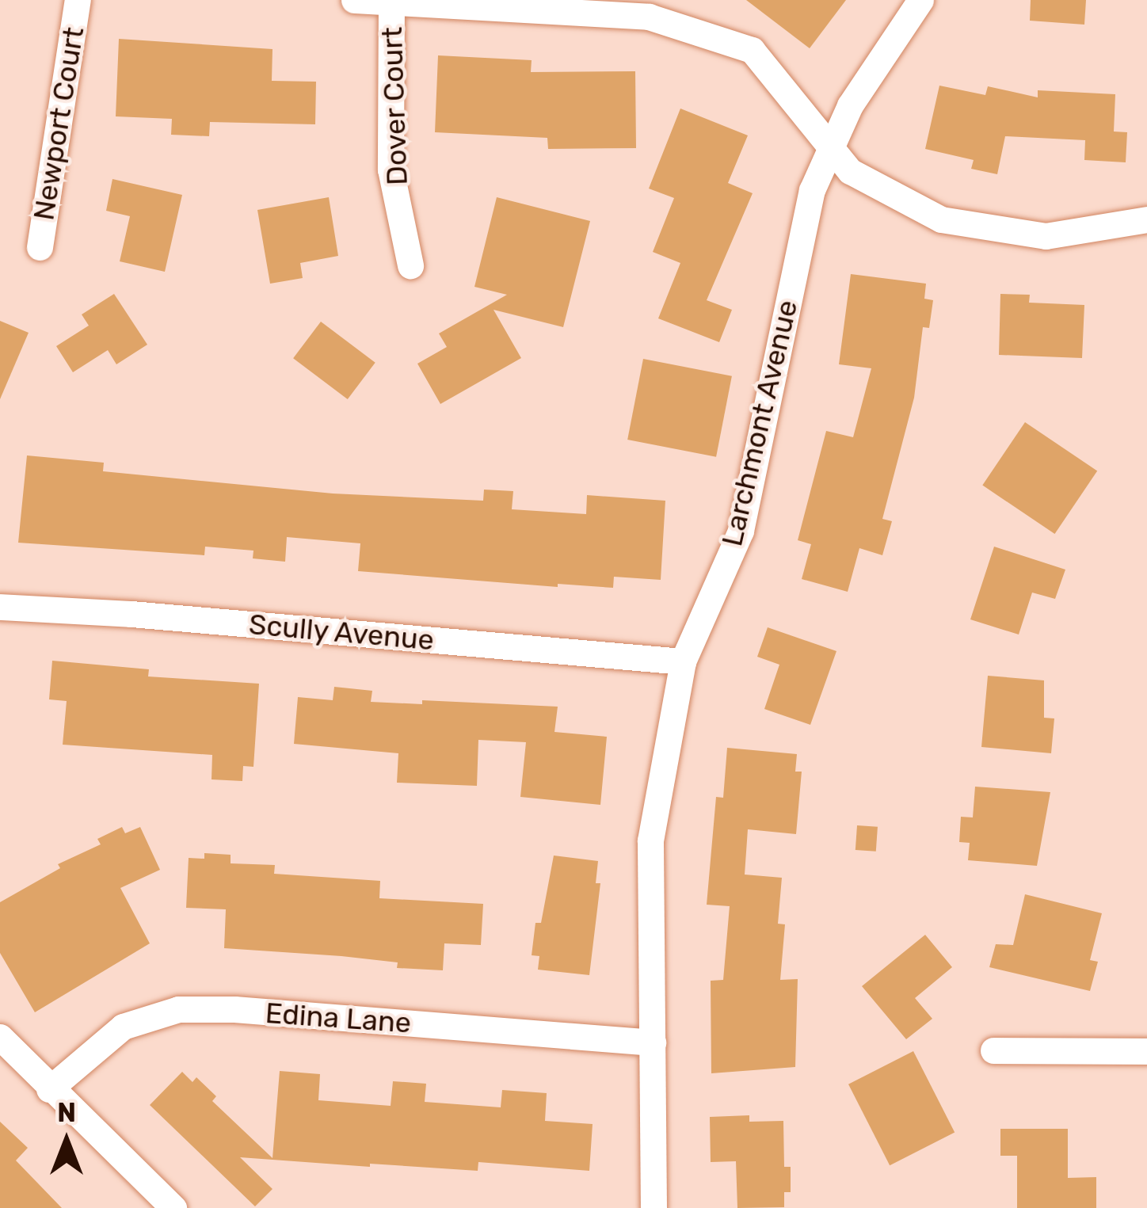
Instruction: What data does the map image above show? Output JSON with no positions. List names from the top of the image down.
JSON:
{
  "streets": {
    "street": [
      "Dover Court",
      "Newport Court",
      "Larchmont Avenue",
      "Scully Avenue",
      "Edina Lane"
    ]
  },
  "crossings": [
    ["Larchmont Avenue", "Scully Avenue"],
    ["Larchmont Avenue", "Edina Lane"]
  ],
  "north": "top"
}
